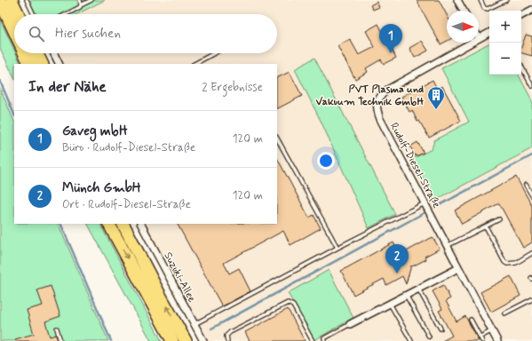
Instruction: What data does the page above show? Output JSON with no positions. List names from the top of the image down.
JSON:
{
  "streets": {
    "street": ["Rudolf-Diesel-Straße", "Suzuki-Allee"]
  },
  "places": {
    "building": ["PVT Plasma und Vakuum Technik GmbH"]
  },
  "north": "right",
  "page": {
    "map_buttons": ["+", "−"],
    "search": "Hier suchen",
    "pins": ["1", "2"],
    "heading": ["In der Nähe", "2 Ergebnisse"],
    "list": [
      {
        "mark": "1",
        "name": "Gaveg mbH",
        "note": "Büro · Rudolf-Diesel-Straße",
        "value": "120 m"
      },
      {
        "mark": "2",
        "name": "Münch GmbH",
        "note": "Ort · Rudolf-Diesel-Straße",
        "value": "120 m"
      }
    ]
  }
}
